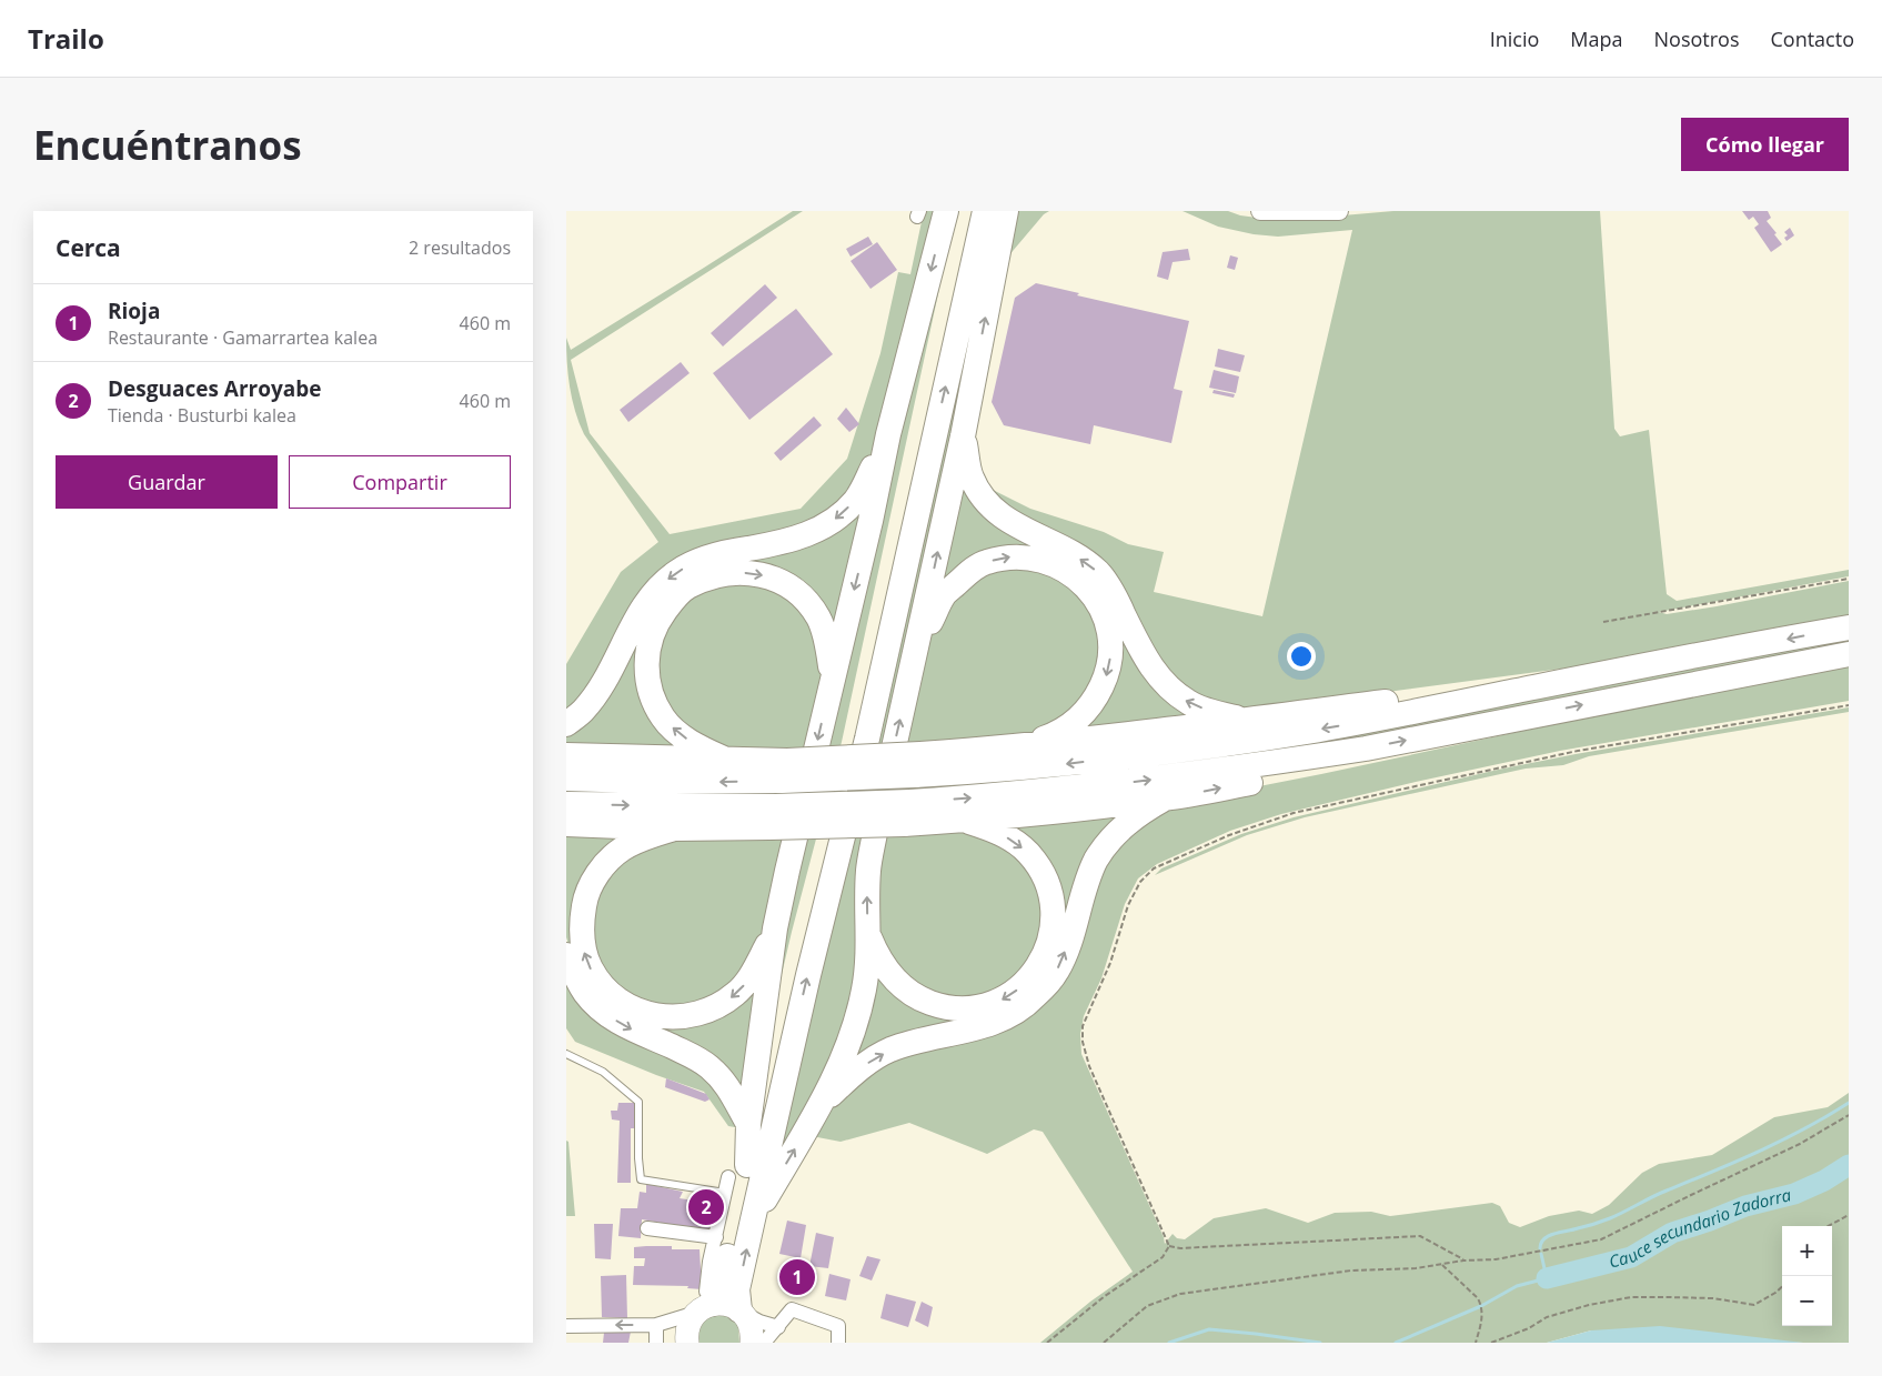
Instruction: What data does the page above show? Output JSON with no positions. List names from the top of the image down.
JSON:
{
  "water": ["Cauce secundario Zadorra"],
  "page": {
    "header": "Trailo",
    "nav": [
      "Inicio",
      "Mapa",
      "Nosotros",
      "Contacto"
    ],
    "buttons": [
      "Cómo llegar",
      ["Guardar", "Compartir"]
    ],
    "title": "Encuéntranos",
    "heading": ["Cerca", "2 resultados"],
    "list": [
      {
        "mark": "1",
        "name": "Rioja",
        "note": "Restaurante · Gamarrartea kalea",
        "value": "460 m"
      },
      {
        "mark": "2",
        "name": "Desguaces Arroyabe",
        "note": "Tienda · Busturbi kalea",
        "value": "460 m"
      }
    ],
    "pins": ["2", "1"],
    "map_buttons": ["+", "−"]
  }
}
